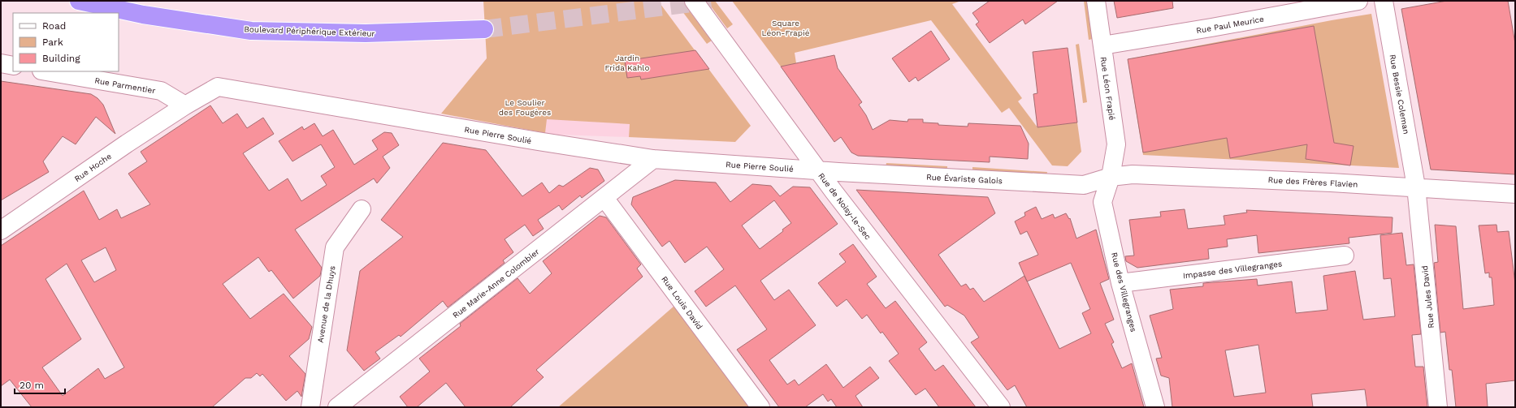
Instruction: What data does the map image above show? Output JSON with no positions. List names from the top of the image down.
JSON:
{
  "streets": {
    "highway": ["Boulevard Périphérique Extérieur"],
    "street": [
      "Rue Paul Meurice",
      "Rue Parmentier",
      "Rue Léon Frapié",
      "Rue Bessie Coleman",
      "Rue Pierre Soulié",
      "Rue Hoche",
      "Rue Évariste Galois",
      "Rue des Frères Flavien",
      "Rue de Noisy-le-Sec",
      "Impasse des Villegranges",
      "Rue Marie-Anne Colombier",
      "Rue des Villegranges",
      "Rue Jules David",
      "Rue Louis David",
      "Avenue de la Dhuys"
    ]
  },
  "crossings": [
    ["Rue Paul Meurice", "Rue Léon Frapié"],
    ["Rue Parmentier", "Rue Pierre Soulié"],
    ["Rue Parmentier", "Rue Hoche"],
    ["Rue Léon Frapié", "Rue Évariste Galois"],
    ["Rue Léon Frapié", "Rue des Frères Flavien"],
    ["Rue Léon Frapié", "Rue des Villegranges"],
    ["Rue Bessie Coleman", "Rue des Frères Flavien"],
    ["Rue Bessie Coleman", "Rue Jules David"],
    ["Rue Pierre Soulié", "Rue Hoche"],
    ["Rue Pierre Soulié", "Rue Évariste Galois"],
    ["Rue Pierre Soulié", "Rue de Noisy-le-Sec"],
    ["Rue Pierre Soulié", "Rue Marie-Anne Colombier"],
    ["Rue Évariste Galois", "Rue des Frères Flavien"],
    ["Rue Évariste Galois", "Rue de Noisy-le-Sec"],
    ["Rue Évariste Galois", "Rue des Villegranges"],
    ["Rue des Frères Flavien", "Rue des Villegranges"],
    ["Rue des Frères Flavien", "Rue Jules David"],
    ["Impasse des Villegranges", "Rue des Villegranges"],
    ["Rue Marie-Anne Colombier", "Rue Louis David"]
  ],
  "parks": ["Square Léon-Frapié", "Jardin Frida Kahlo", "Le Soulier des Fougères"],
  "legend": ["Road", "Park", "Building"],
  "scale_bar": "20 m"
}
